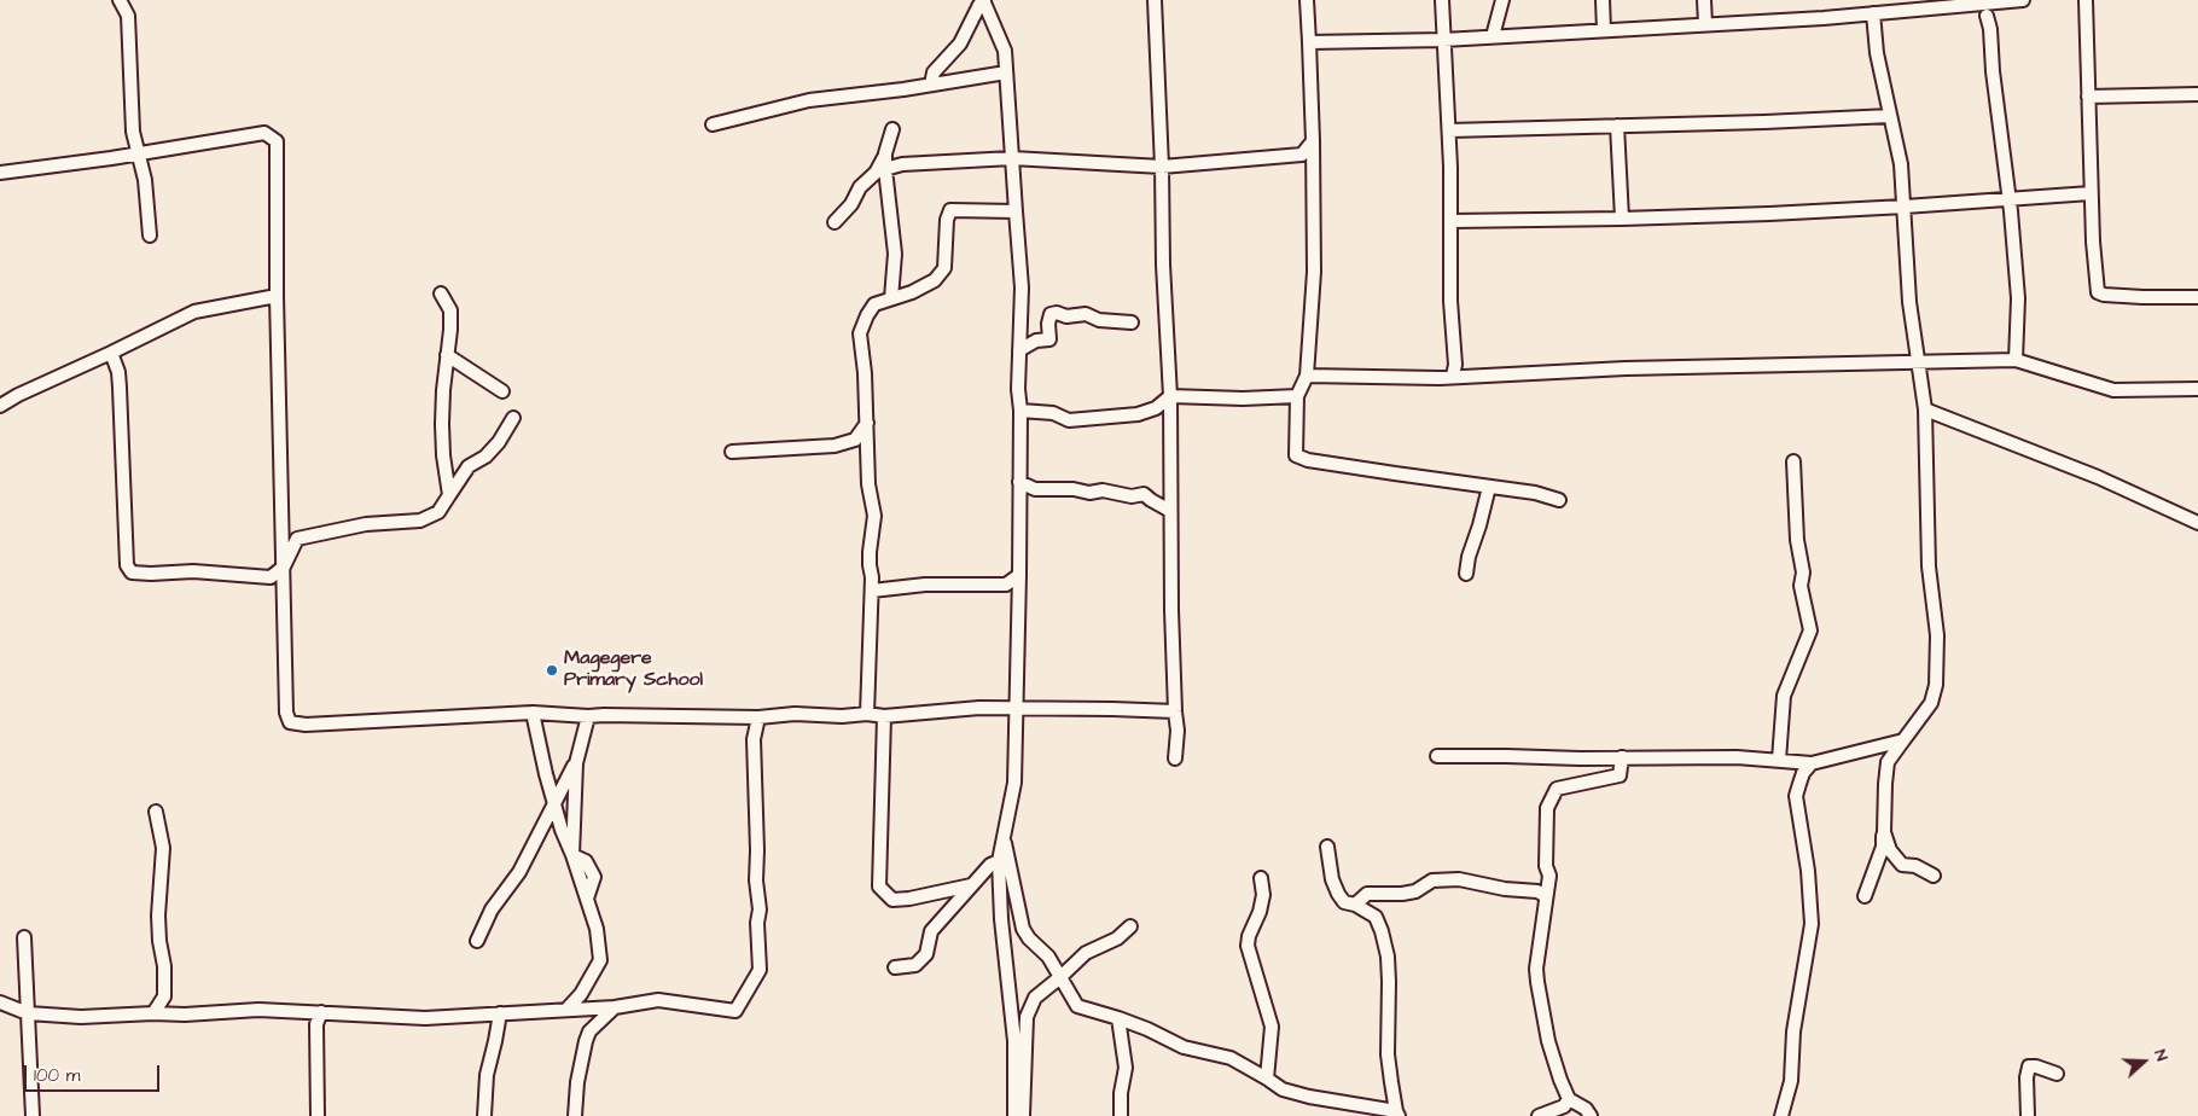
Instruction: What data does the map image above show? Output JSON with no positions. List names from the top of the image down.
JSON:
{
  "places": ["Magegere Primary School"],
  "scale_bar": "100 m",
  "north": "right"
}
